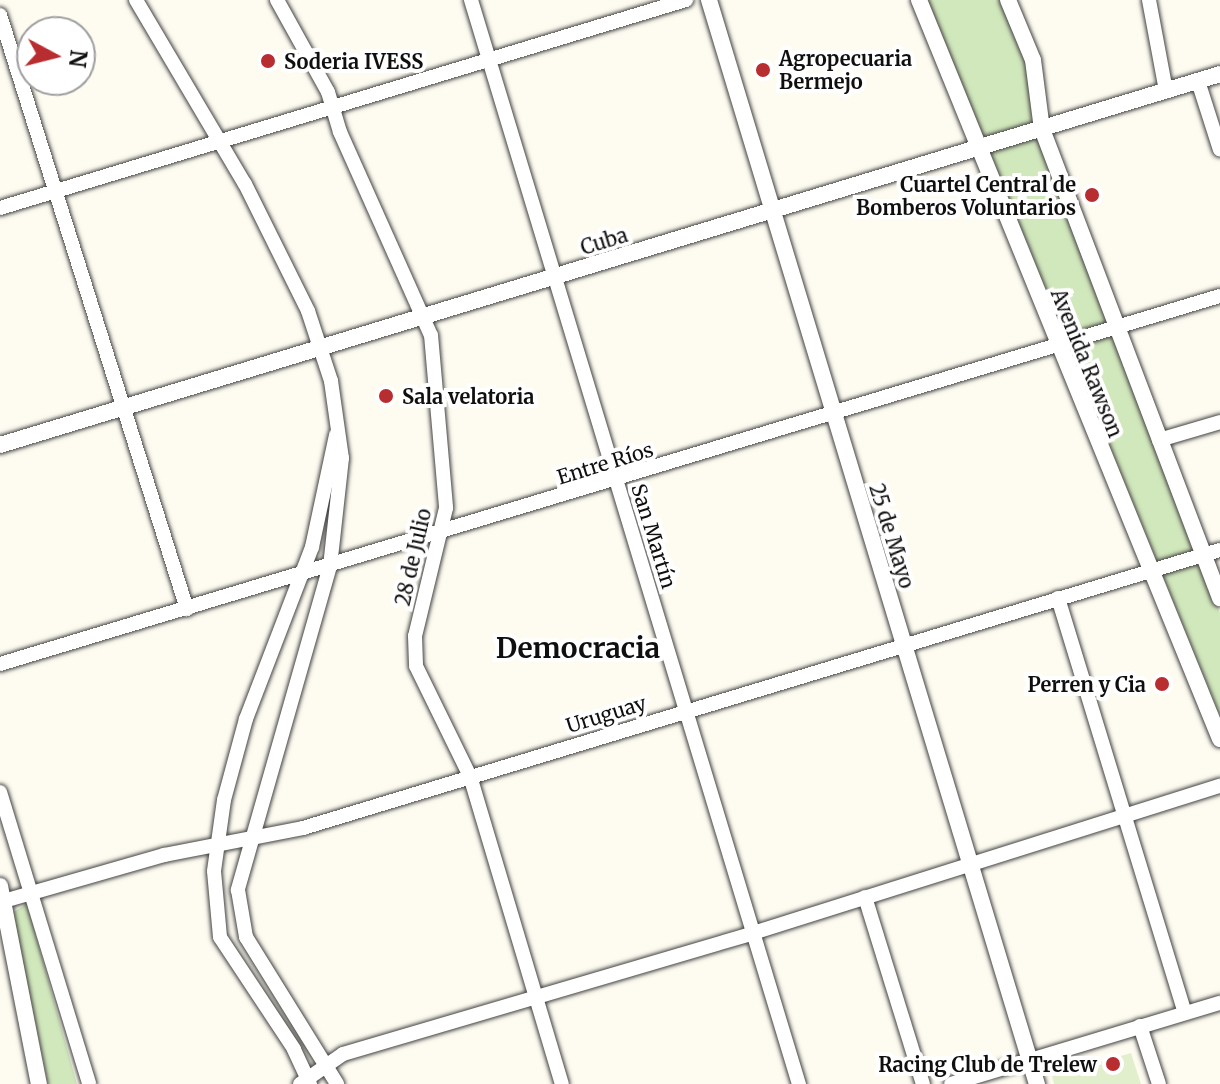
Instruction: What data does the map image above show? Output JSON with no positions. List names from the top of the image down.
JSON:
{
  "streets": {
    "street": [
      "Cuba",
      "Avenida Rawson",
      "Entre Ríos",
      "San Martín",
      "25 de Mayo",
      "28 de Julio",
      "Uruguay"
    ]
  },
  "crossings": [
    ["Cuba", "Avenida Rawson"],
    ["Cuba", "San Martín"],
    ["Cuba", "25 de Mayo"],
    ["Cuba", "28 de Julio"],
    ["Avenida Rawson", "Entre Ríos"],
    ["Avenida Rawson", "Uruguay"],
    ["Entre Ríos", "San Martín"],
    ["Entre Ríos", "25 de Mayo"],
    ["Entre Ríos", "28 de Julio"],
    ["San Martín", "Uruguay"],
    ["25 de Mayo", "Uruguay"],
    ["28 de Julio", "Uruguay"]
  ],
  "districts": ["Democracia"],
  "places": [
    "Soderia IVESS",
    "Agropecuaria Bermejo",
    "Cuartel Central de Bomberos Voluntarios",
    "Sala velatoria",
    "Perren y Cia",
    "Racing Club de Trelew"
  ],
  "north": "right"
}
